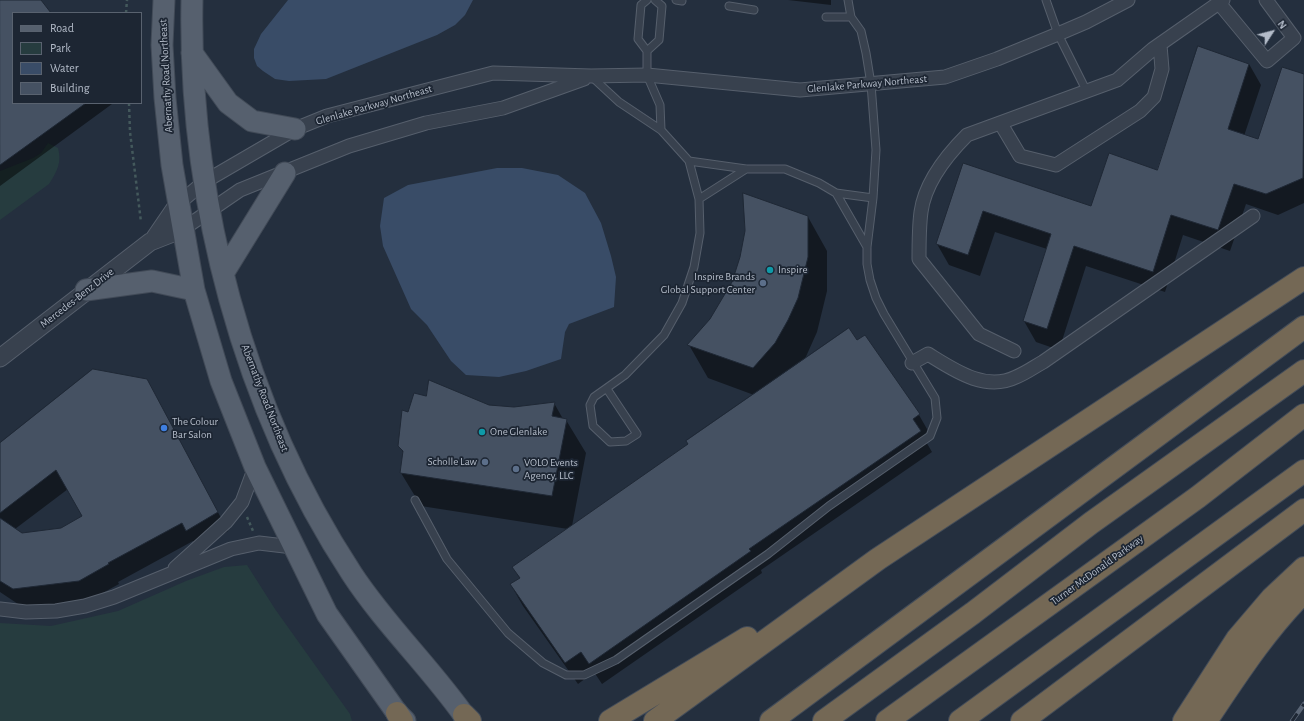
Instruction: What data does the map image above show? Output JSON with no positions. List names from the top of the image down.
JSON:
{
  "streets": {
    "highway": ["Turner McDonald Parkway"],
    "main road": ["Abernathy Road Northeast"],
    "street": ["Glenlake Parkway Northeast", "Mercedes-Benz Drive"]
  },
  "crossings": [
    ["Abernathy Road Northeast", "Glenlake Parkway Northeast"],
    ["Abernathy Road Northeast", "Mercedes-Benz Drive"],
    ["Glenlake Parkway Northeast", "Mercedes-Benz Drive"]
  ],
  "places": [
    "Inspire",
    "Inspire Brands Global Support Center",
    "The Colour Bar Salon",
    "One Glenlake",
    "Scholle Law",
    "VOLO Events Agency, LLC"
  ],
  "legend": [
    "Road",
    "Park",
    "Water",
    "Building"
  ],
  "north": "top right"
}
